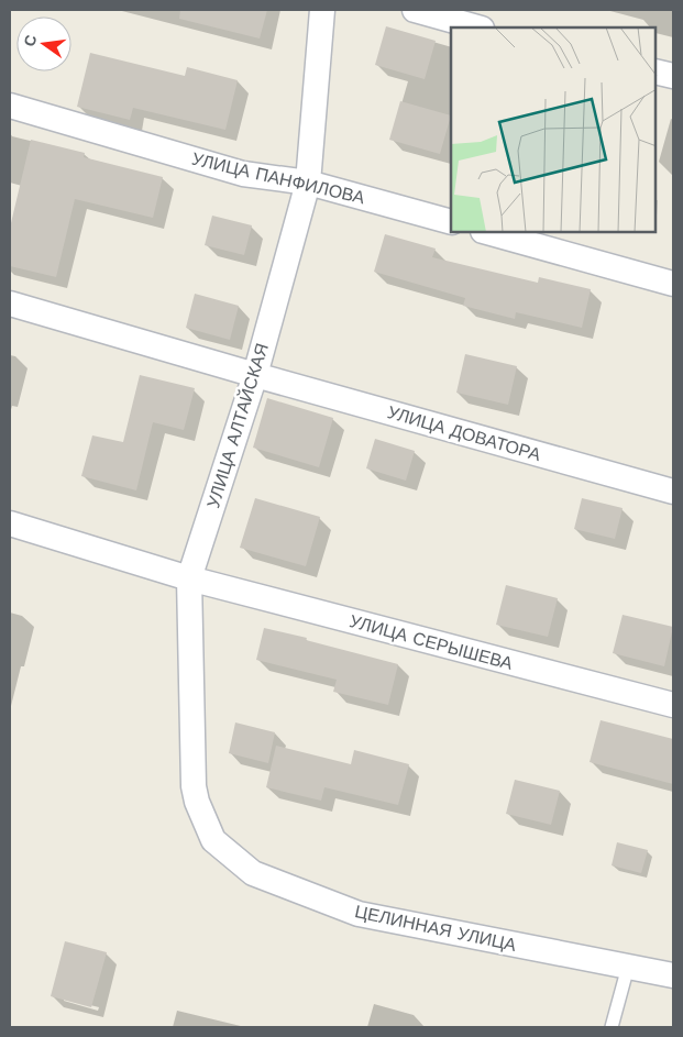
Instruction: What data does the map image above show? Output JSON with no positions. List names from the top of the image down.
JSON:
{
  "streets": {
    "street": [
      "УЛИЦА ПАНФИЛОВА",
      "УЛИЦА АЛТАЙСКАЯ",
      "УЛИЦА ДОВАТОРА",
      "УЛИЦА СЕРЫШЕВА",
      "ЦЕЛИННАЯ УЛИЦА"
    ]
  },
  "crossings": [
    ["УЛИЦА ПАНФИЛОВА", "УЛИЦА АЛТАЙСКАЯ"],
    ["УЛИЦА АЛТАЙСКАЯ", "УЛИЦА ДОВАТОРА"],
    ["УЛИЦА АЛТАЙСКАЯ", "УЛИЦА СЕРЫШЕВА"],
    ["УЛИЦА АЛТАЙСКАЯ", "ЦЕЛИННАЯ УЛИЦА"]
  ],
  "north": "left"
}
